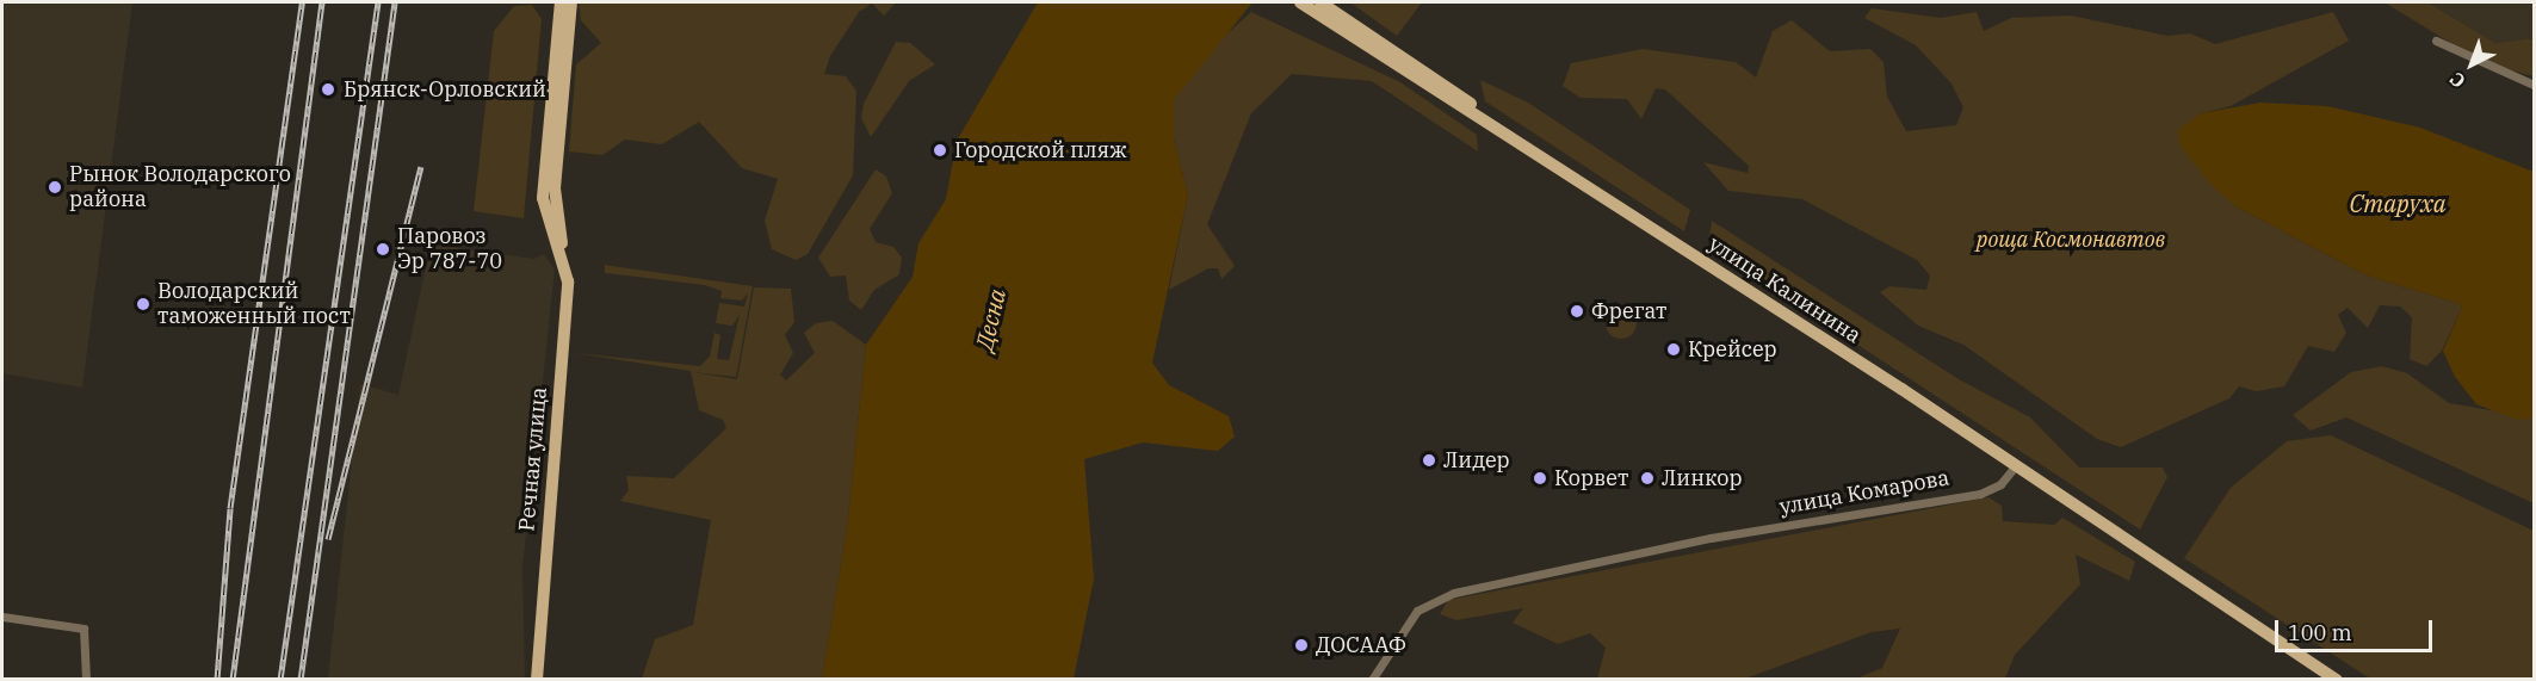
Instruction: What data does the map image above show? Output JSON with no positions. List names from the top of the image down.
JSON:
{
  "streets": {
    "main road": ["улица Калинина", "Речная улица"],
    "street": ["улица Комарова"]
  },
  "crossings": [
    ["улица Калинина", "улица Комарова"]
  ],
  "water": ["Старуха", "Десна"],
  "parks": ["роща Космонавтов"],
  "places": [
    "Брянск-Орловский",
    "Городской пляж",
    "Рынок Володарского района",
    "Паровоз Эр 787-70",
    "Володарский таможенный пост",
    "Фрегат",
    "Крейсер",
    "Лидер",
    "Корвет",
    "Линкор",
    "ДОСААФ"
  ],
  "scale_bar": "100 m",
  "north": "bottom left"
}
